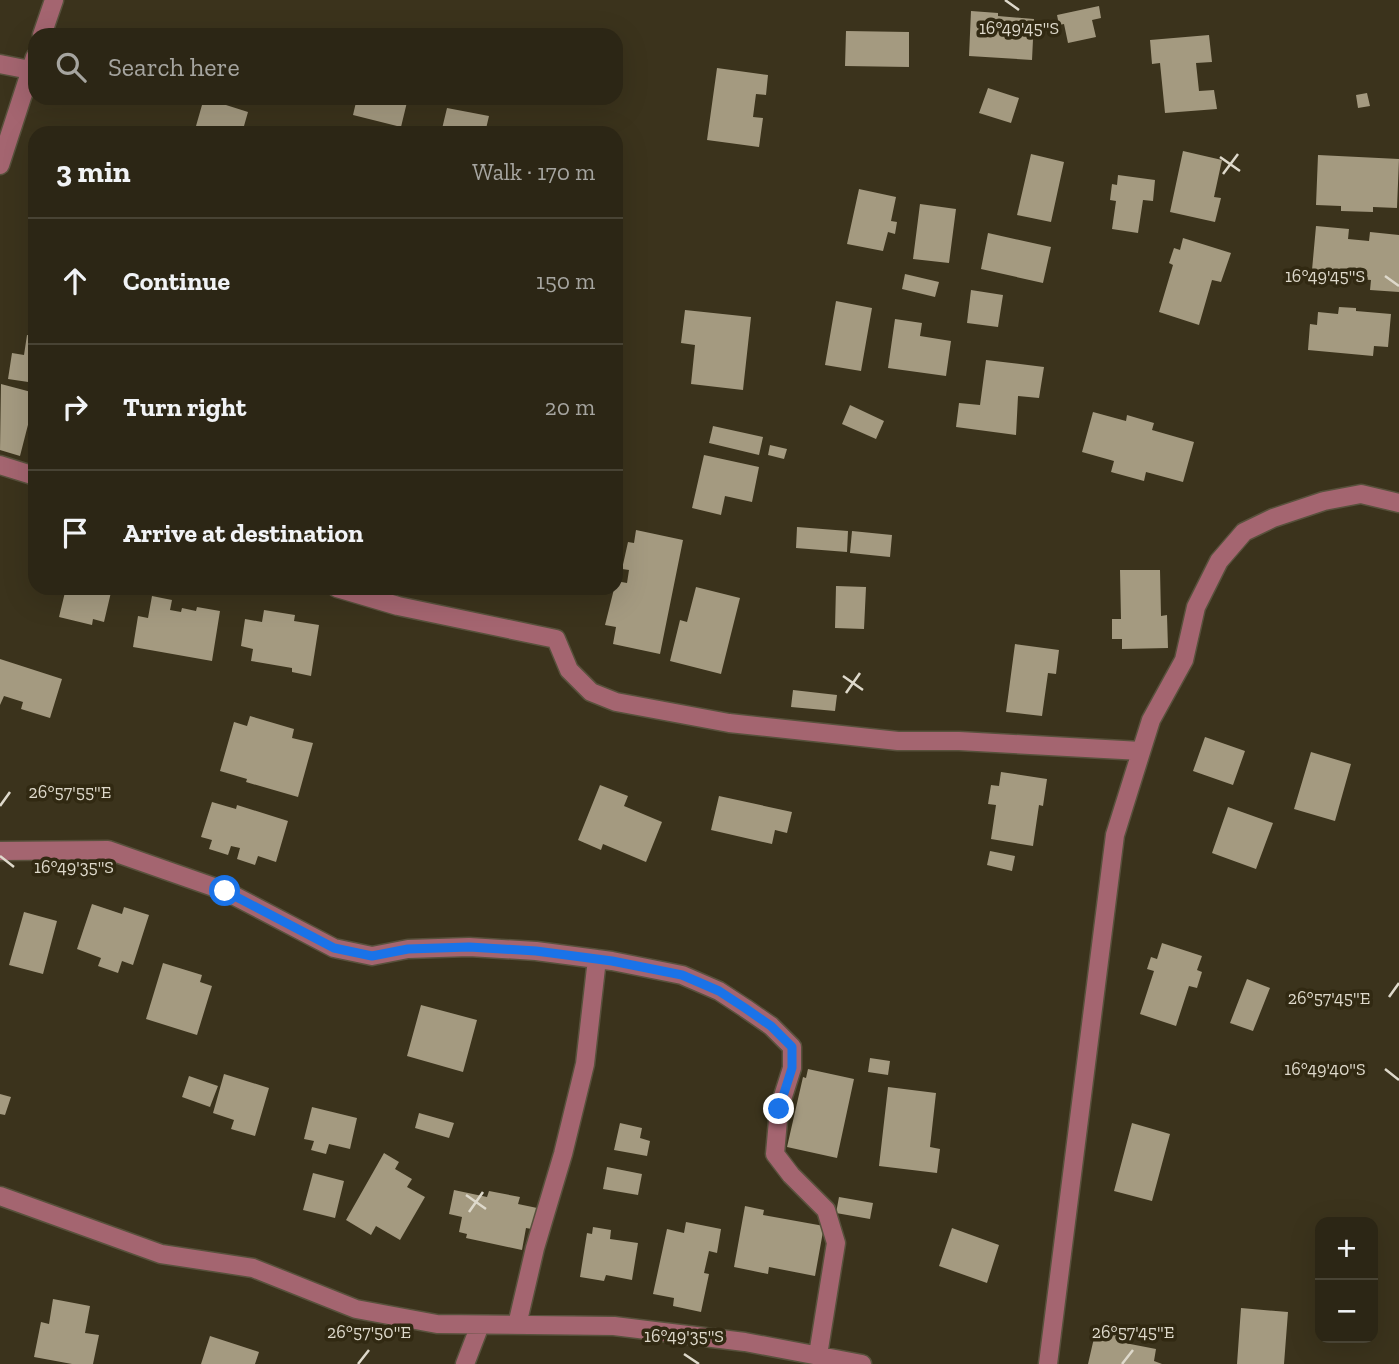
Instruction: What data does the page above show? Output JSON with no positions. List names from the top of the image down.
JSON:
{
  "page": {
    "search": "Search here",
    "heading": ["3 min", "Walk · 170 m"],
    "list": [
      ["Continue", "150 m"],
      ["Turn right", "20 m"],
      "Arrive at destination"
    ],
    "map_buttons": ["+", "−"]
  },
  "coordinates": [
    "16°49'45\"S",
    "26°57'55\"E",
    "16°49'35\"S",
    "26°57'45\"E",
    "16°49'40\"S",
    "26°57'50\"E"
  ]
}
